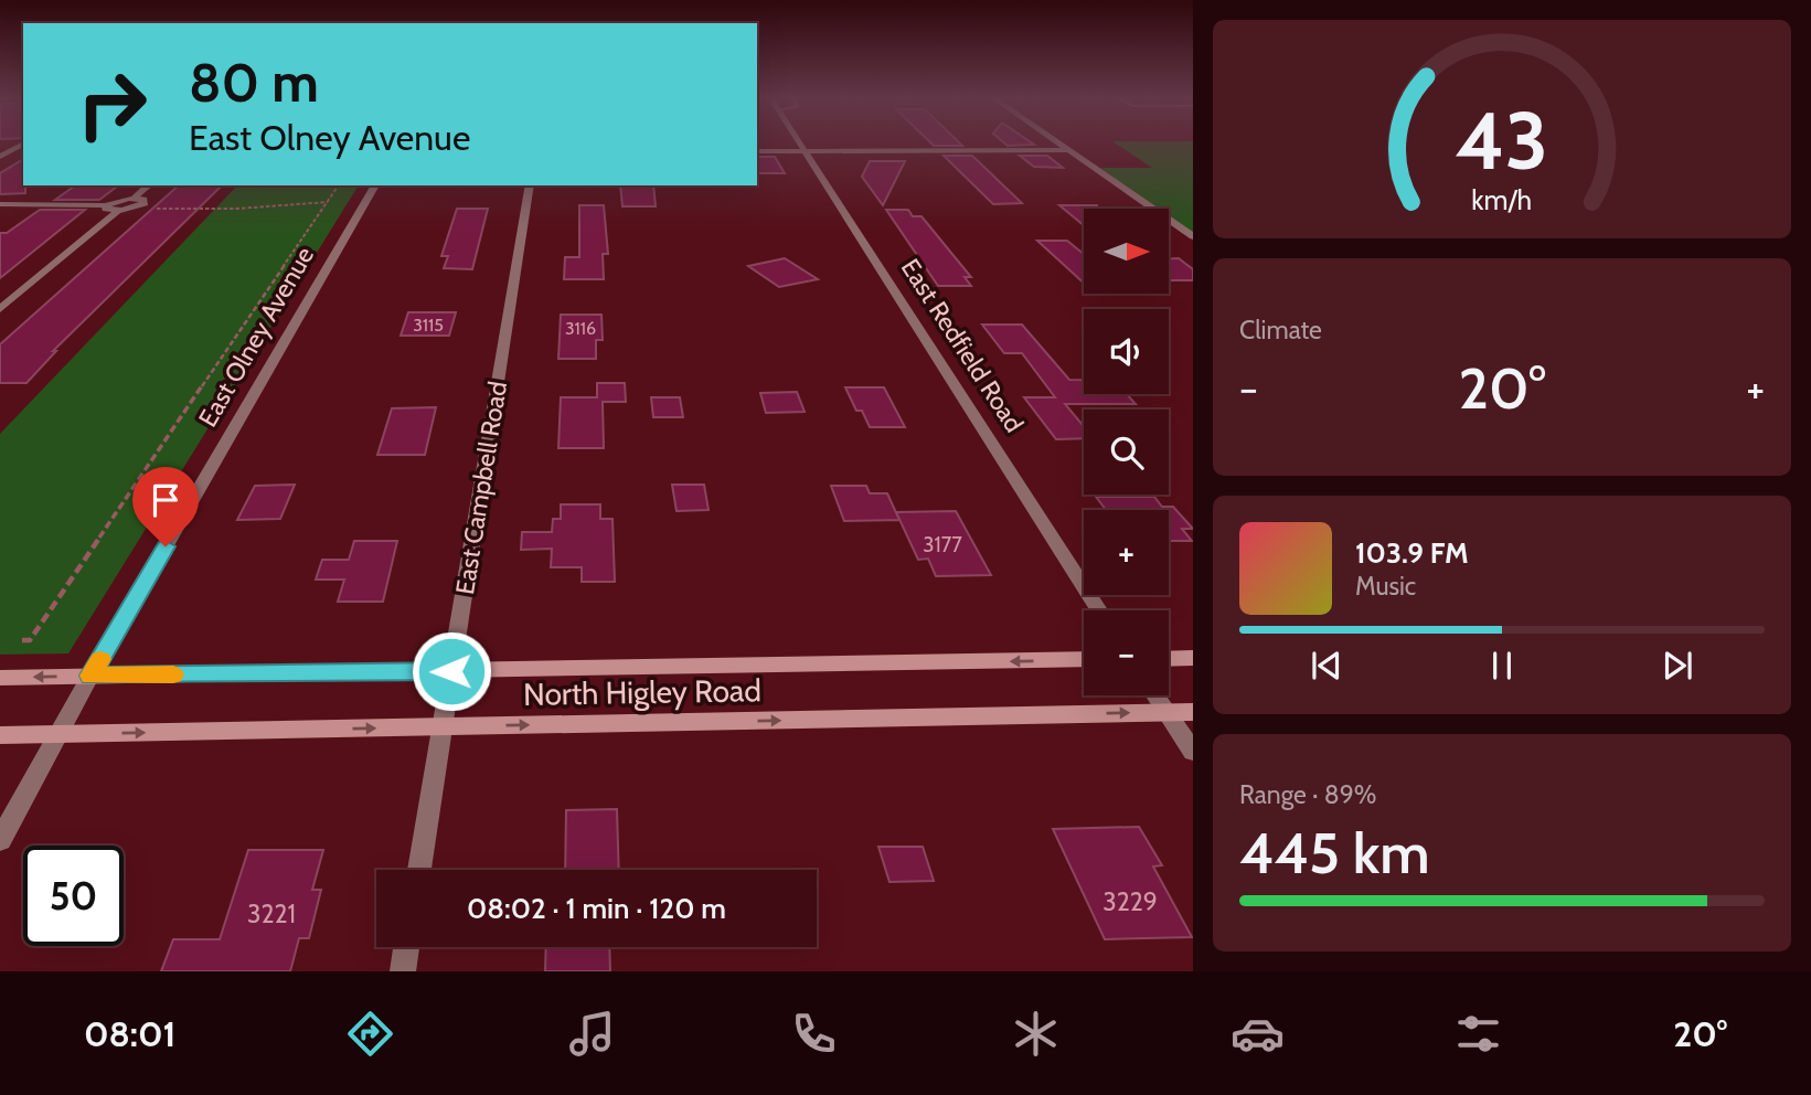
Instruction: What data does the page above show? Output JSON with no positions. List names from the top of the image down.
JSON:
{
  "streets": {
    "main road": ["North Higley Road"],
    "street": ["East Olney Avenue", "East Redfield Road", "East Campbell Road"]
  },
  "crossings": [
    ["East Olney Avenue", "North Higley Road"],
    ["East Campbell Road", "North Higley Road"]
  ],
  "house_numbers": [
    "3115",
    "3116",
    "3177",
    "3229",
    "3221"
  ],
  "north": "right",
  "page": {
    "turn": ["80 m", "East Olney Avenue"],
    "map_buttons": ["+", "−"],
    "tile": [
      "Climate",
      ["Range · 89%", "445 km"]
    ],
    "heat": ["−", "20°", "+"],
    "song": ["103.9 FM", "Music"],
    "limit": "50",
    "trip": "08:02 · 1 min · 120 m",
    "tabs": ["08:01", "20°"],
    "gauge": ["43", "km/h"]
  }
}
